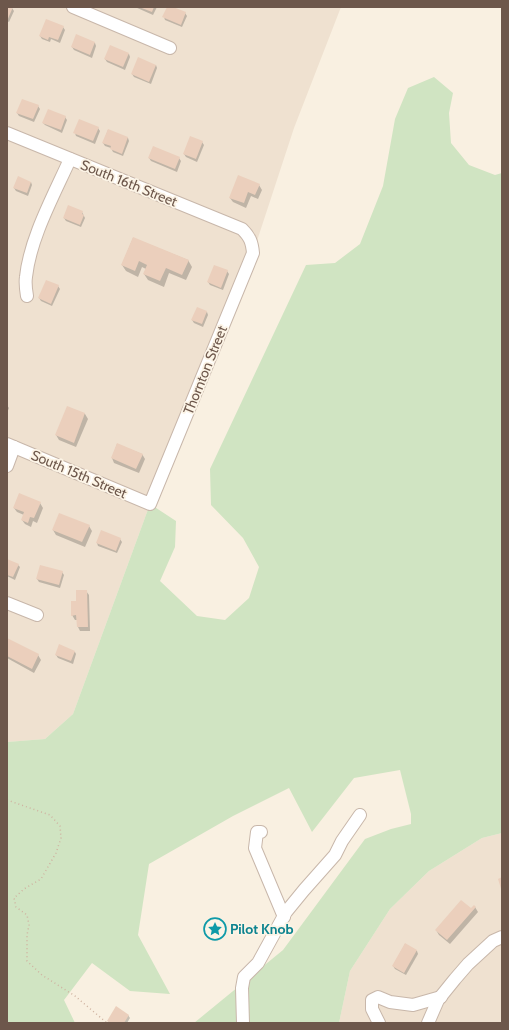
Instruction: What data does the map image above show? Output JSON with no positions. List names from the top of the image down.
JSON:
{
  "streets": {
    "street": ["South 16th Street", "Thornton Street", "South 15th Street"]
  },
  "crossings": [
    ["South 16th Street", "Thornton Street"],
    ["Thornton Street", "South 15th Street"]
  ],
  "places": {
    "place": ["Pilot Knob"]
  }
}
